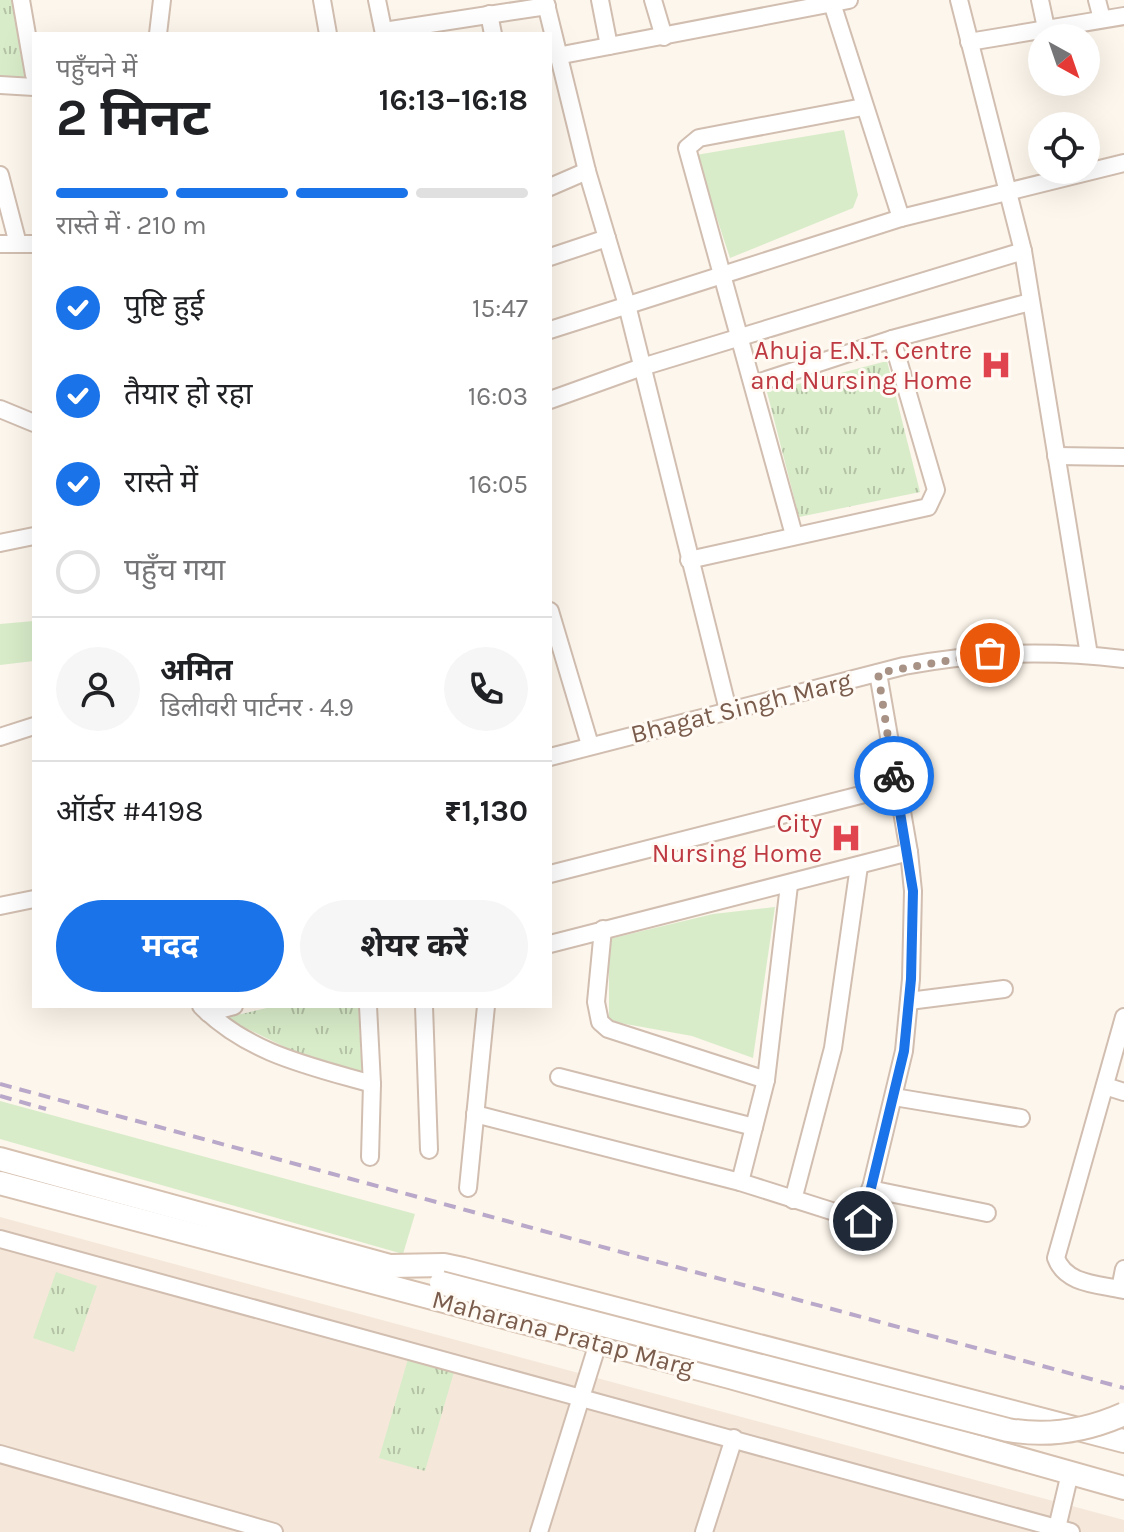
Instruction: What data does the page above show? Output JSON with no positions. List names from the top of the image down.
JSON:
{
  "streets": {
    "main road": ["Maharana Pratap Marg"],
    "street": ["Bhagat Singh Marg"]
  },
  "places": {
    "hospital": ["Ahuja E.N.T. Centre and Nursing Home", "City Nursing Home"]
  },
  "north": "bottom right",
  "page": {
    "heading": ["2 मिनट", "पहुँचने में", "16:13–16:18"],
    "panel": [
      "अमित",
      "डिलीवरी पार्टनर · 4.9",
      "ऑर्डर #4198",
      "₹1,130"
    ],
    "bar": "रास्ते में · 210 m",
    "list": [
      ["पुष्टि हुई", "15:47"],
      ["तैयार हो रहा", "16:03"],
      ["रास्ते में", "16:05"],
      "पहुँच गया"
    ],
    "buttons": ["मदद", "शेयर करें"]
  }
}
